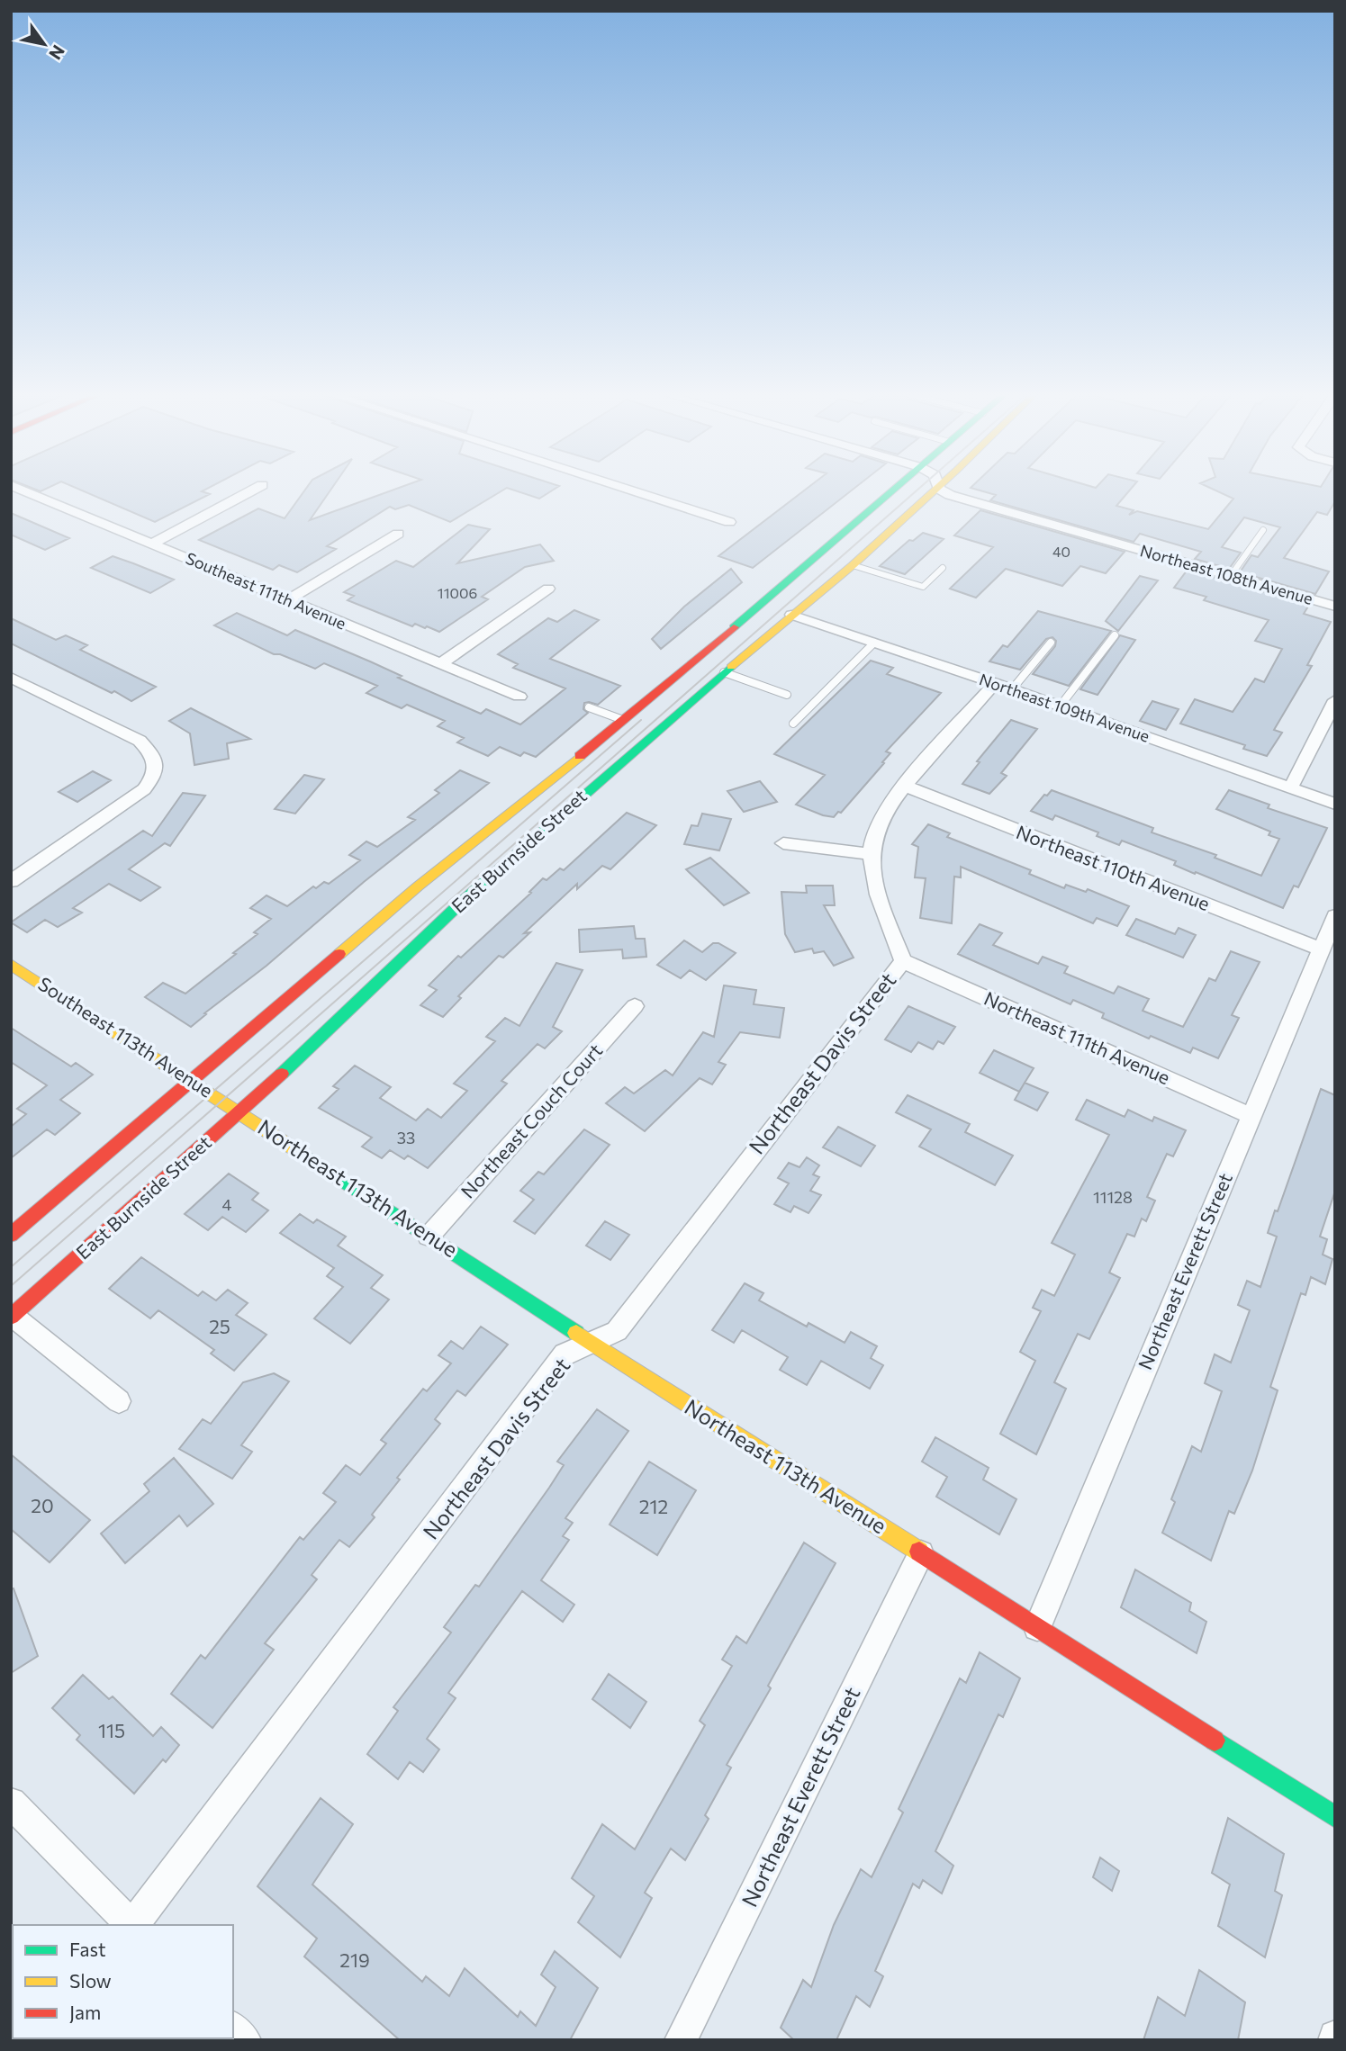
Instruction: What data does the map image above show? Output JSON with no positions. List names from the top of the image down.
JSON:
{
  "streets": {
    "street": [
      "Northeast 108th Avenue",
      "Southeast 111th Avenue",
      "Northeast 109th Avenue",
      "East Burnside Street",
      "Northeast 110th Avenue",
      "Southeast 113th Avenue",
      "Northeast 111th Avenue",
      "Northeast Davis Street",
      "Northeast Couch Court",
      "Northeast 113th Avenue",
      "Northeast Everett Street"
    ]
  },
  "crossings": [
    ["Northeast 109th Avenue", "East Burnside Street"],
    ["Northeast 109th Avenue", "Northeast Davis Street"],
    ["East Burnside Street", "Southeast 113th Avenue"],
    ["East Burnside Street", "Northeast 113th Avenue"],
    ["Northeast 110th Avenue", "Northeast Davis Street"],
    ["Northeast 110th Avenue", "Northeast Everett Street"],
    ["Southeast 113th Avenue", "Northeast 113th Avenue"],
    ["Northeast 111th Avenue", "Northeast Davis Street"],
    ["Northeast 111th Avenue", "Northeast Everett Street"],
    ["Northeast Davis Street", "Northeast 113th Avenue"],
    ["Northeast Couch Court", "Northeast 113th Avenue"],
    ["Northeast 113th Avenue", "Northeast Everett Street"]
  ],
  "house_numbers": [
    "40",
    "11006",
    "33",
    "11128",
    "4",
    "25",
    "20",
    "212",
    "115",
    "219"
  ],
  "legend": ["Fast", "Slow", "Jam"],
  "north": "bottom right"
}
